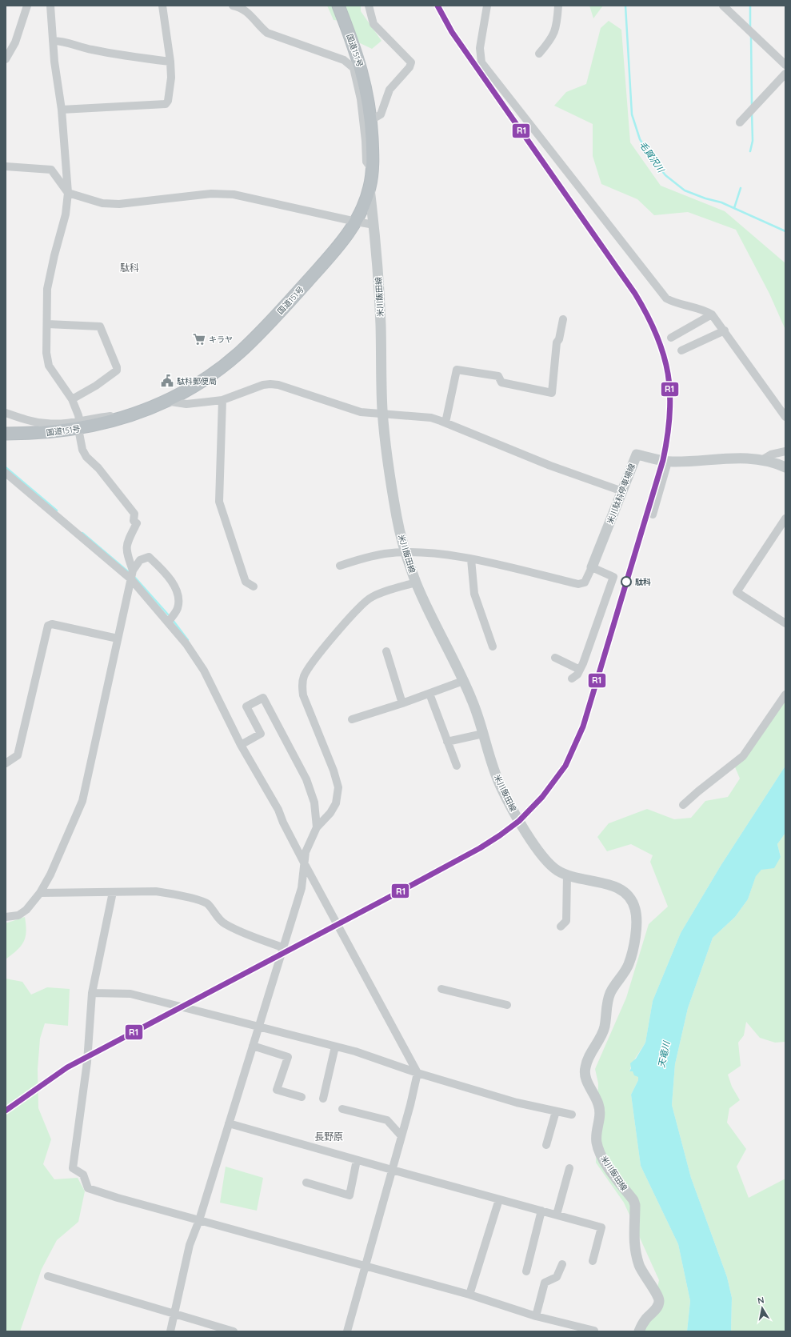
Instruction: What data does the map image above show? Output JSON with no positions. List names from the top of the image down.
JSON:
{
  "streets": {
    "highway": ["国道151号"],
    "main road": ["米川飯田線", "米川駄科停車場線"]
  },
  "crossings": [
    ["国道151号", "米川飯田線"]
  ],
  "districts": ["駄科", "長野原"],
  "water": ["毛賀沢川", "天竜川"],
  "places": {
    "supermarket": ["キラヤ"],
    "public building": ["駄科郵便局"],
    "other": ["駄科"]
  },
  "lines": ["transit line R1"],
  "north": "top"
}
